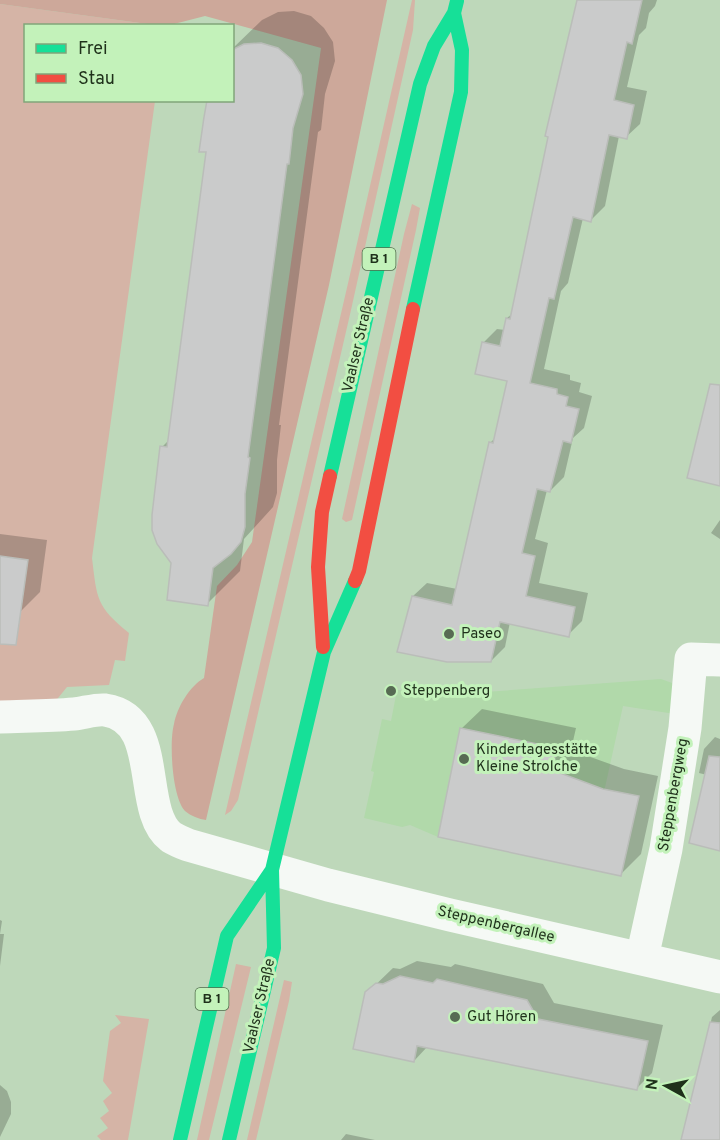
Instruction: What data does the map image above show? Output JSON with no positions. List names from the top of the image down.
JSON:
{
  "streets": {
    "main road": ["B 1", "Vaalser Straße"],
    "street": ["Steppenbergweg", "Steppenbergallee"]
  },
  "crossings": [
    ["Vaalser Straße", "Steppenbergallee"],
    ["Steppenbergweg", "Steppenbergallee"]
  ],
  "places": [
    "Paseo",
    "Steppenberg",
    "Kindertagesstätte Kleine Strolche",
    "Gut Hören"
  ],
  "legend": ["Frei", "Stau"],
  "north": "left"
}
